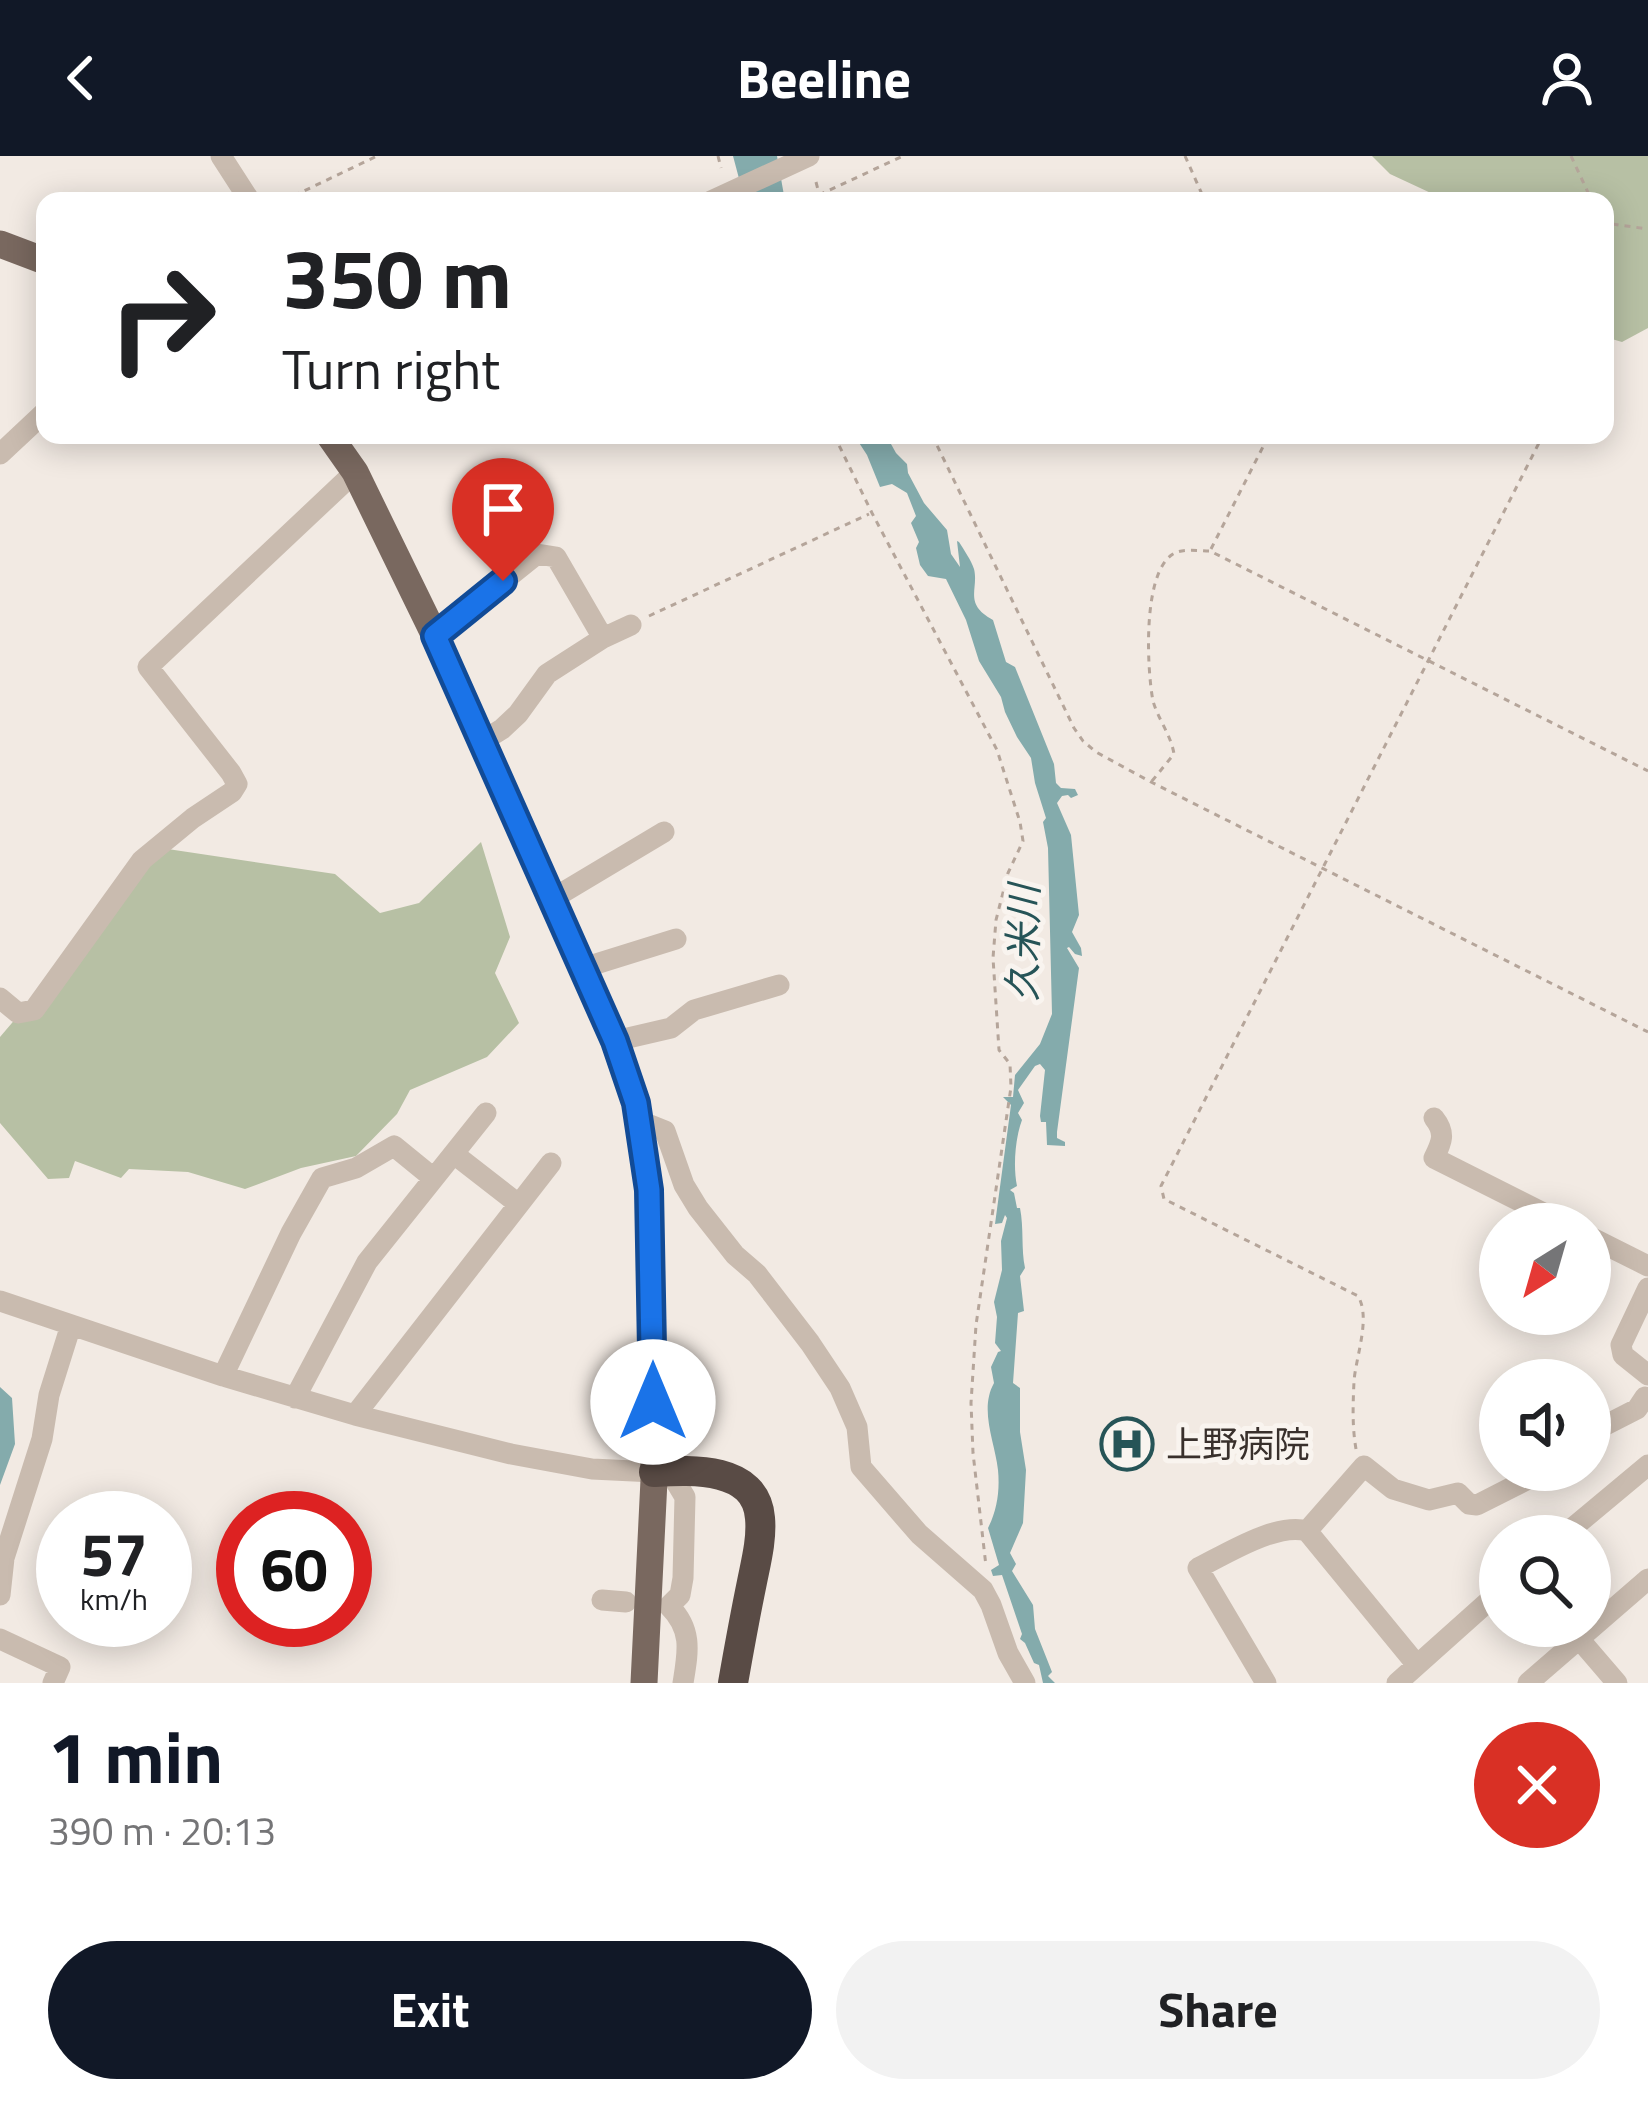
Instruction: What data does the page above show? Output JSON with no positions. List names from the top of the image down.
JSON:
{
  "water": ["久米川"],
  "places": {
    "hospital": ["上野病院"]
  },
  "north": "bottom left",
  "page": {
    "header": "Beeline",
    "turn": ["350 m", "Turn right"],
    "speed": "57 km/h",
    "limit": "60",
    "heading": ["1 min", "390 m · 20:13"],
    "buttons": ["Exit", "Share"]
  }
}
